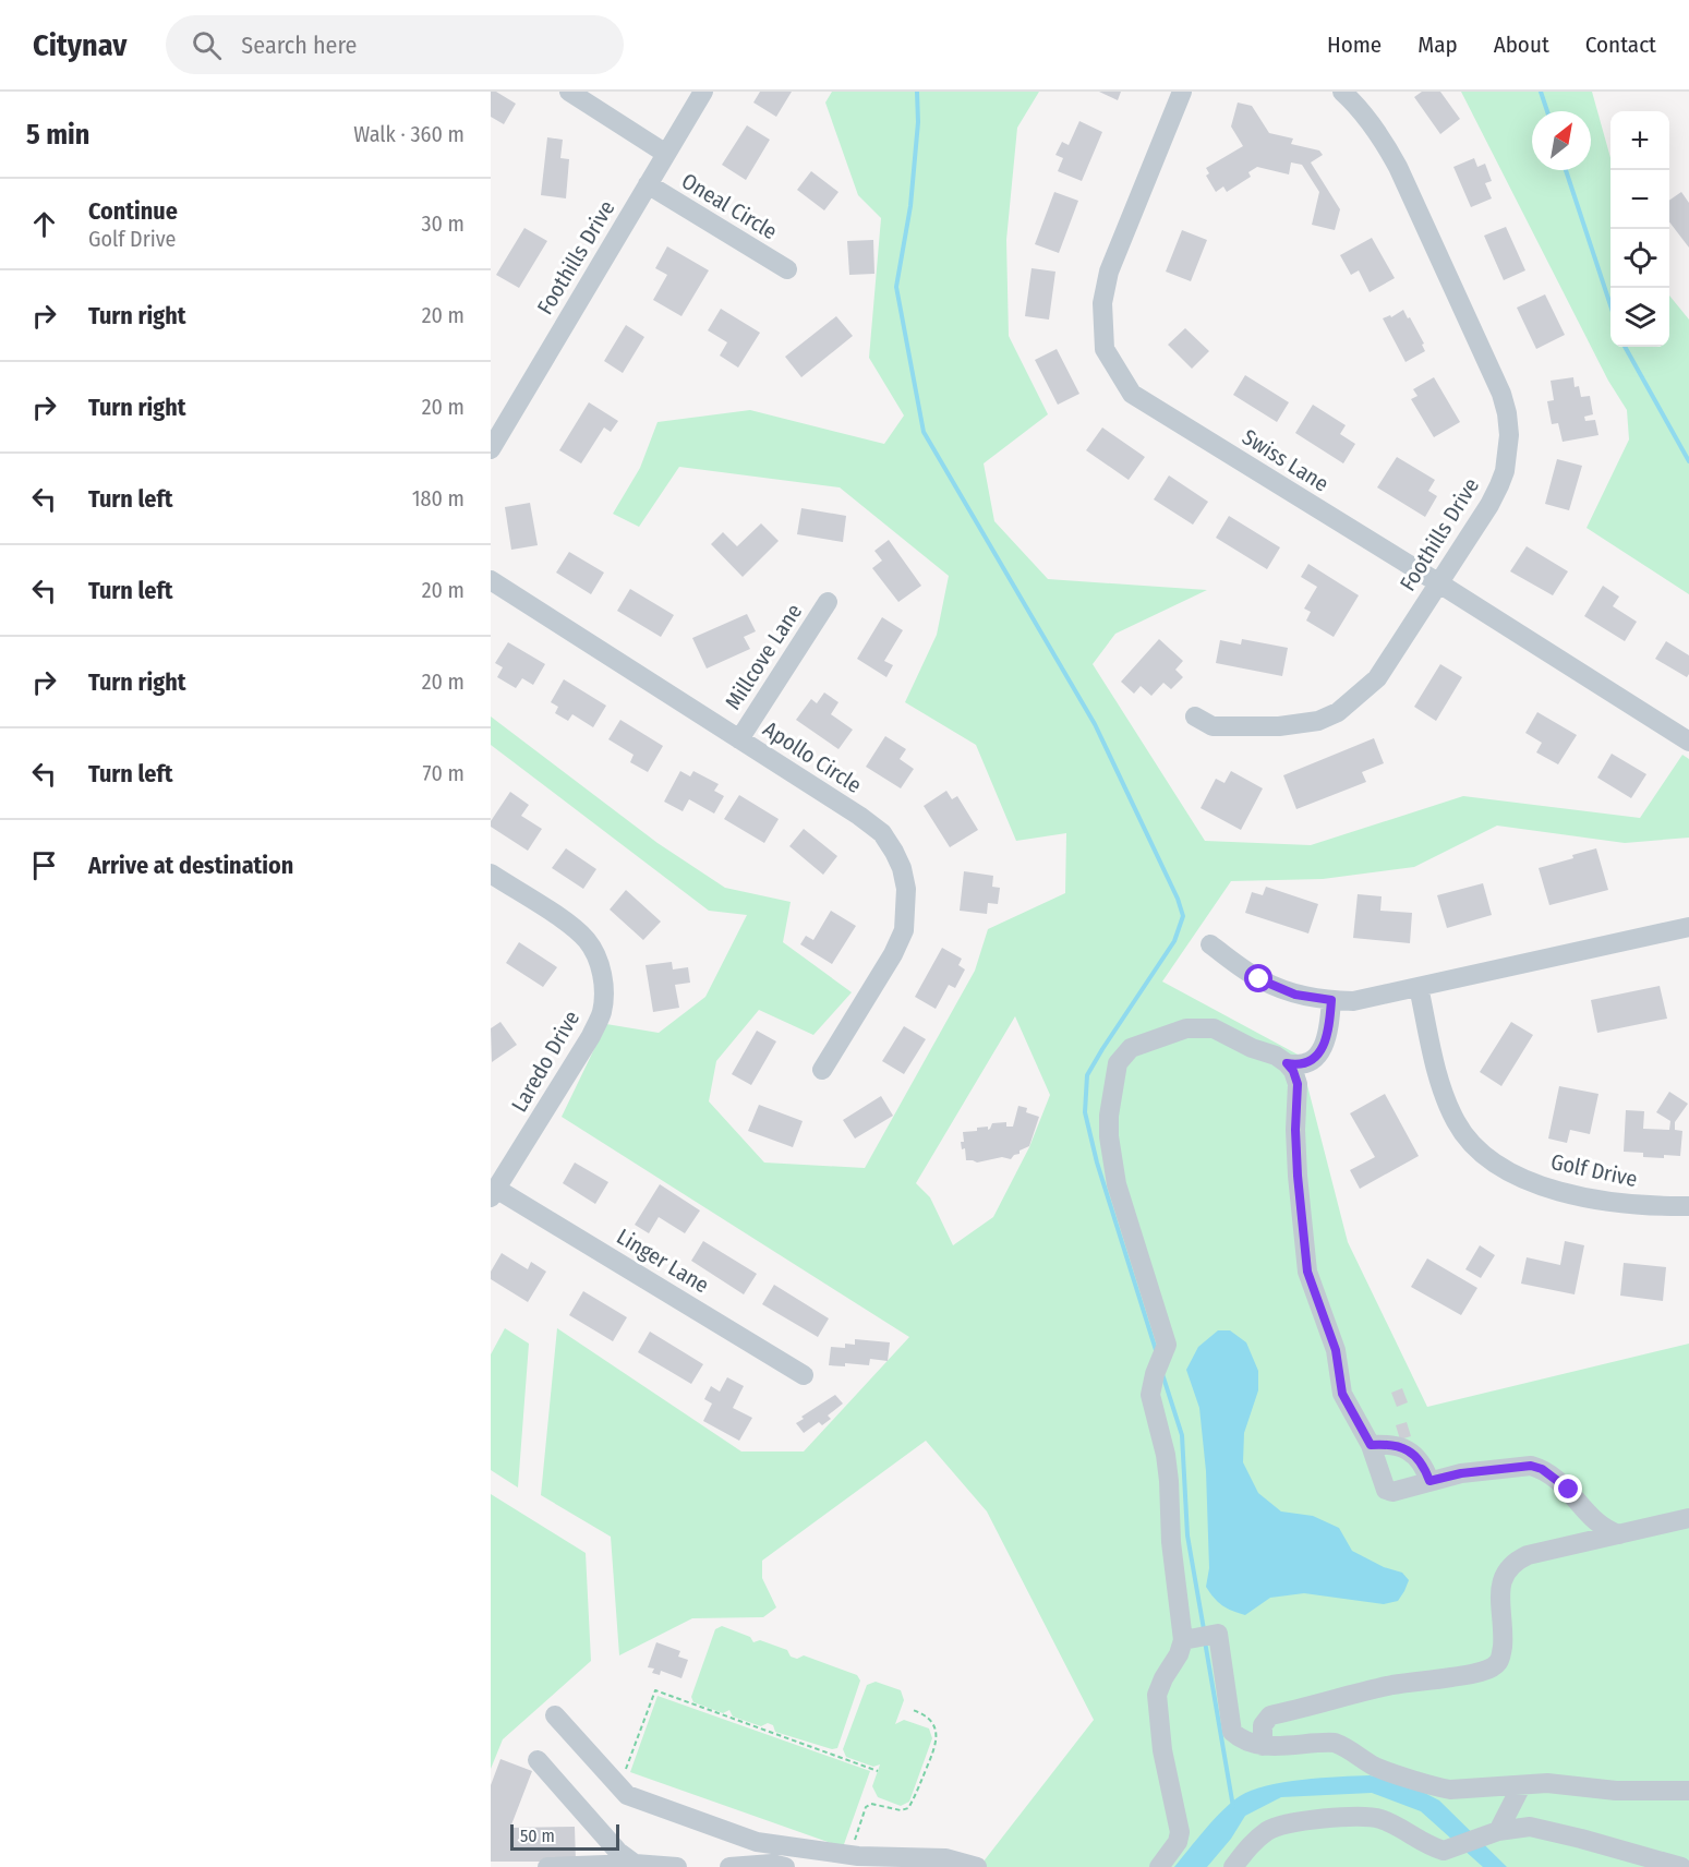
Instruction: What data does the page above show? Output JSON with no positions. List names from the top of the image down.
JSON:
{
  "streets": {
    "street": [
      "Oneal Circle",
      "Foothills Drive",
      "Swiss Lane",
      "Millcove Lane",
      "Apollo Circle",
      "Laredo Drive",
      "Golf Drive",
      "Linger Lane"
    ]
  },
  "crossings": [
    ["Oneal Circle", "Foothills Drive"],
    ["Foothills Drive", "Swiss Lane"],
    ["Millcove Lane", "Apollo Circle"],
    ["Laredo Drive", "Linger Lane"]
  ],
  "scale_bar": "50 m",
  "north": "top right",
  "page": {
    "header": "Citynav",
    "search": "Search here",
    "nav": [
      "Home",
      "Map",
      "About",
      "Contact"
    ],
    "heading": ["5 min", "Walk · 360 m"],
    "map_buttons": ["+", "−"],
    "list": [
      ["Continue", "Golf Drive", "30 m"],
      ["Turn right", "20 m"],
      ["Turn right", "20 m"],
      ["Turn left", "180 m"],
      ["Turn left", "20 m"],
      ["Turn right", "20 m"],
      ["Turn left", "70 m"],
      "Arrive at destination"
    ],
    "scale": "50 m"
  }
}
